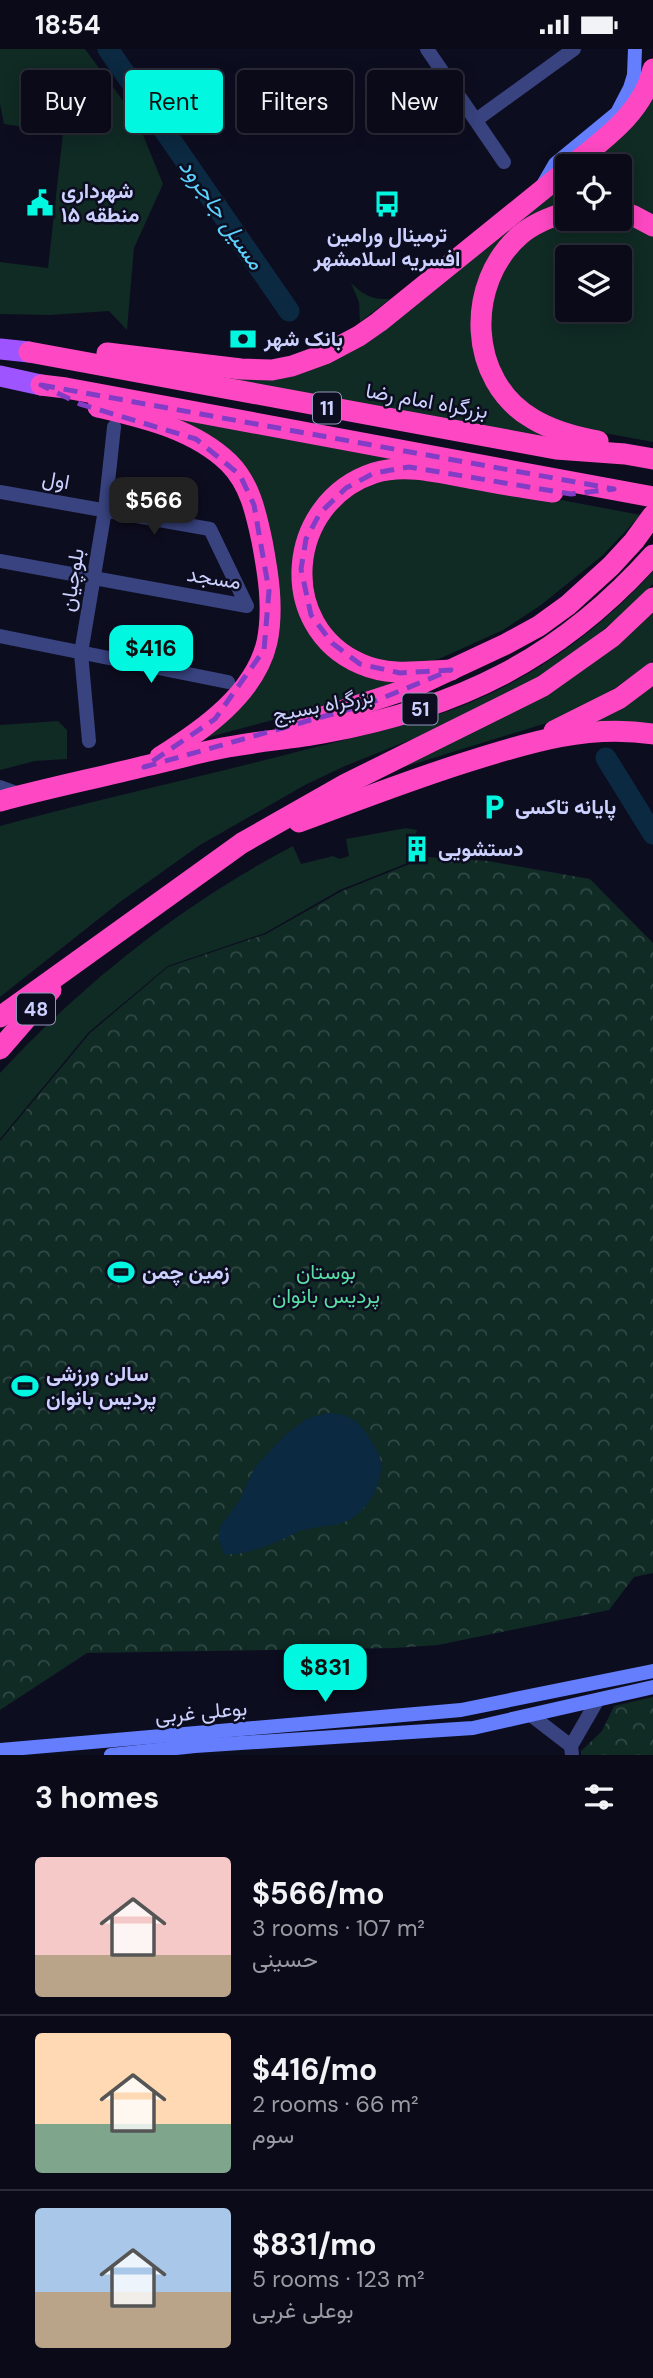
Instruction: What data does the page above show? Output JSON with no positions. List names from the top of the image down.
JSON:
{
  "streets": {
    "highway": [
      "بزرگراه امام رضا",
      "11",
      "بزرگراه بسیج",
      "51",
      "48"
    ],
    "main road": ["بوعلی غربی"],
    "street": ["اول", "مسجد", "بلوچیان"]
  },
  "crossings": [
    ["اول", "مسجد"],
    ["اول", "بلوچیان"],
    ["مسجد", "بلوچیان"],
    ["51", "48"]
  ],
  "water": ["مسیل جاجرود"],
  "parks": ["بوستان پردیس بانوان"],
  "places": {
    "public building": ["شهرداری منطقه ۱۵"],
    "bus stop": ["ترمینال ورامین افسریه اسلامشهر"],
    "bank": ["بانک شهر"],
    "parking": ["پایانه تاکسی"],
    "building": ["دستشویی"],
    "sports": ["زمین چمن", "سالن ورزشی پردیس بانوان"]
  },
  "page": {
    "status": "18:54",
    "chip": [
      "Buy",
      "Rent",
      "Filters",
      "New"
    ],
    "price": ["$566", "$416", "$831"],
    "heading": "3 homes",
    "list": [
      {
        "name": "$566/mo",
        "note": "3 rooms · 107 m² · حسینی"
      },
      {
        "name": "$416/mo",
        "note": "2 rooms · 66 m² · سوم"
      },
      {
        "name": "$831/mo",
        "note": "5 rooms · 123 m² · بوعلی غربی"
      }
    ]
  }
}
